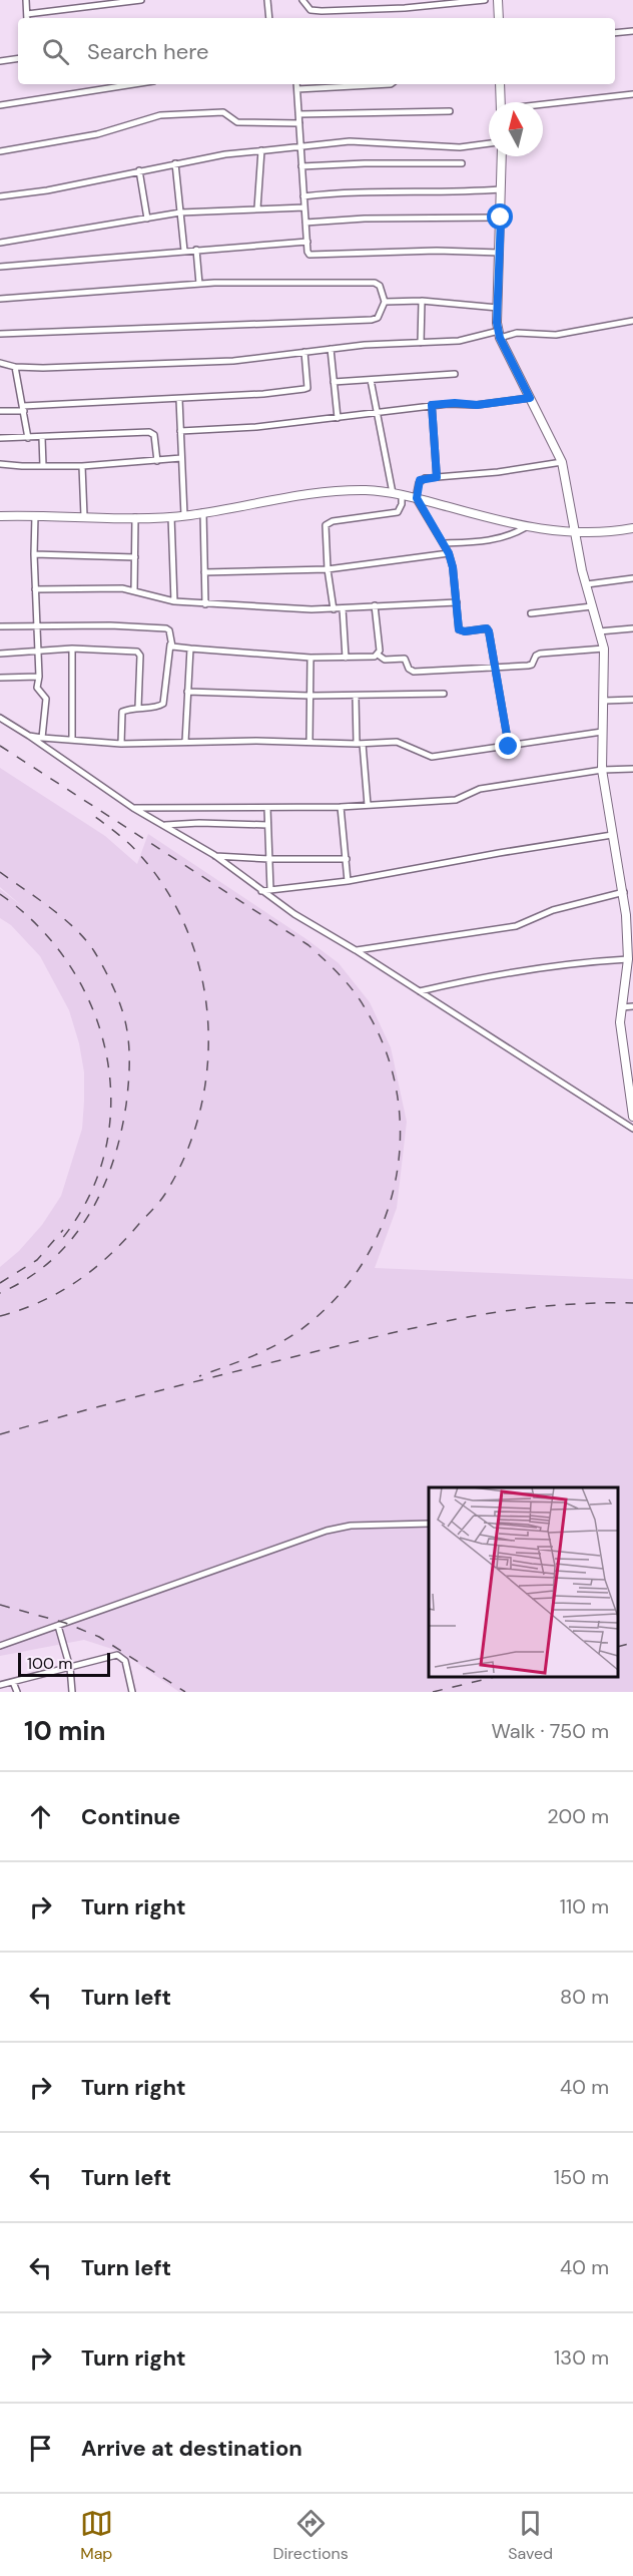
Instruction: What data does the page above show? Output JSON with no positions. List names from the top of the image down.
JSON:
{
  "scale_bar": "100 m",
  "north": "top",
  "page": {
    "search": "Search here",
    "scale": "100 m",
    "heading": ["10 min", "Walk · 750 m"],
    "list": [
      ["Continue", "200 m"],
      ["Turn right", "110 m"],
      ["Turn left", "80 m"],
      ["Turn right", "40 m"],
      ["Turn left", "150 m"],
      ["Turn left", "40 m"],
      ["Turn right", "130 m"],
      "Arrive at destination"
    ],
    "nav": ["Map", "Directions", "Saved"]
  }
}
